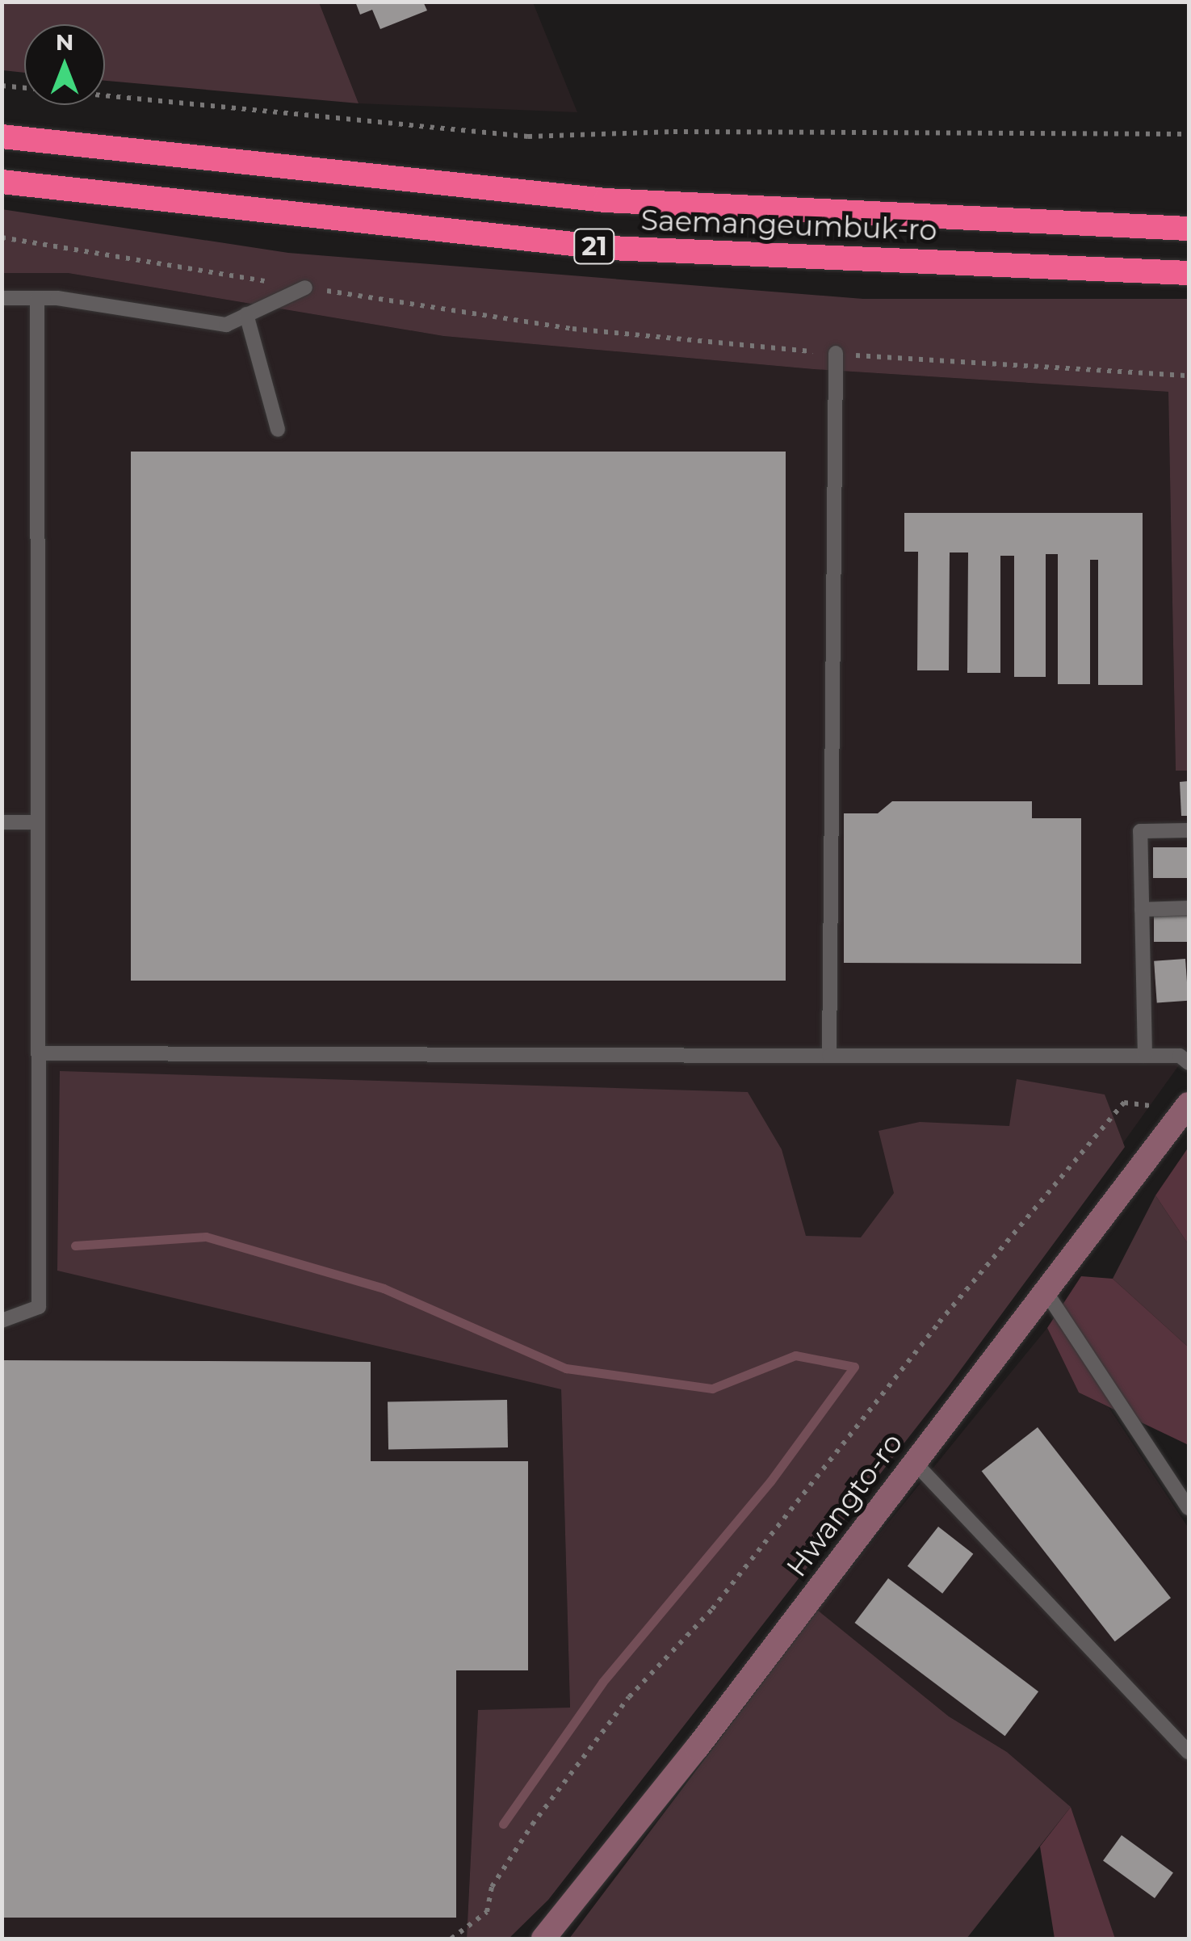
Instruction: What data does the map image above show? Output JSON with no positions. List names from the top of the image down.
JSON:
{
  "streets": {
    "highway": ["Saemangeumbuk-ro", "21"],
    "main road": ["Hwangto-ro"]
  },
  "north": "top"
}
